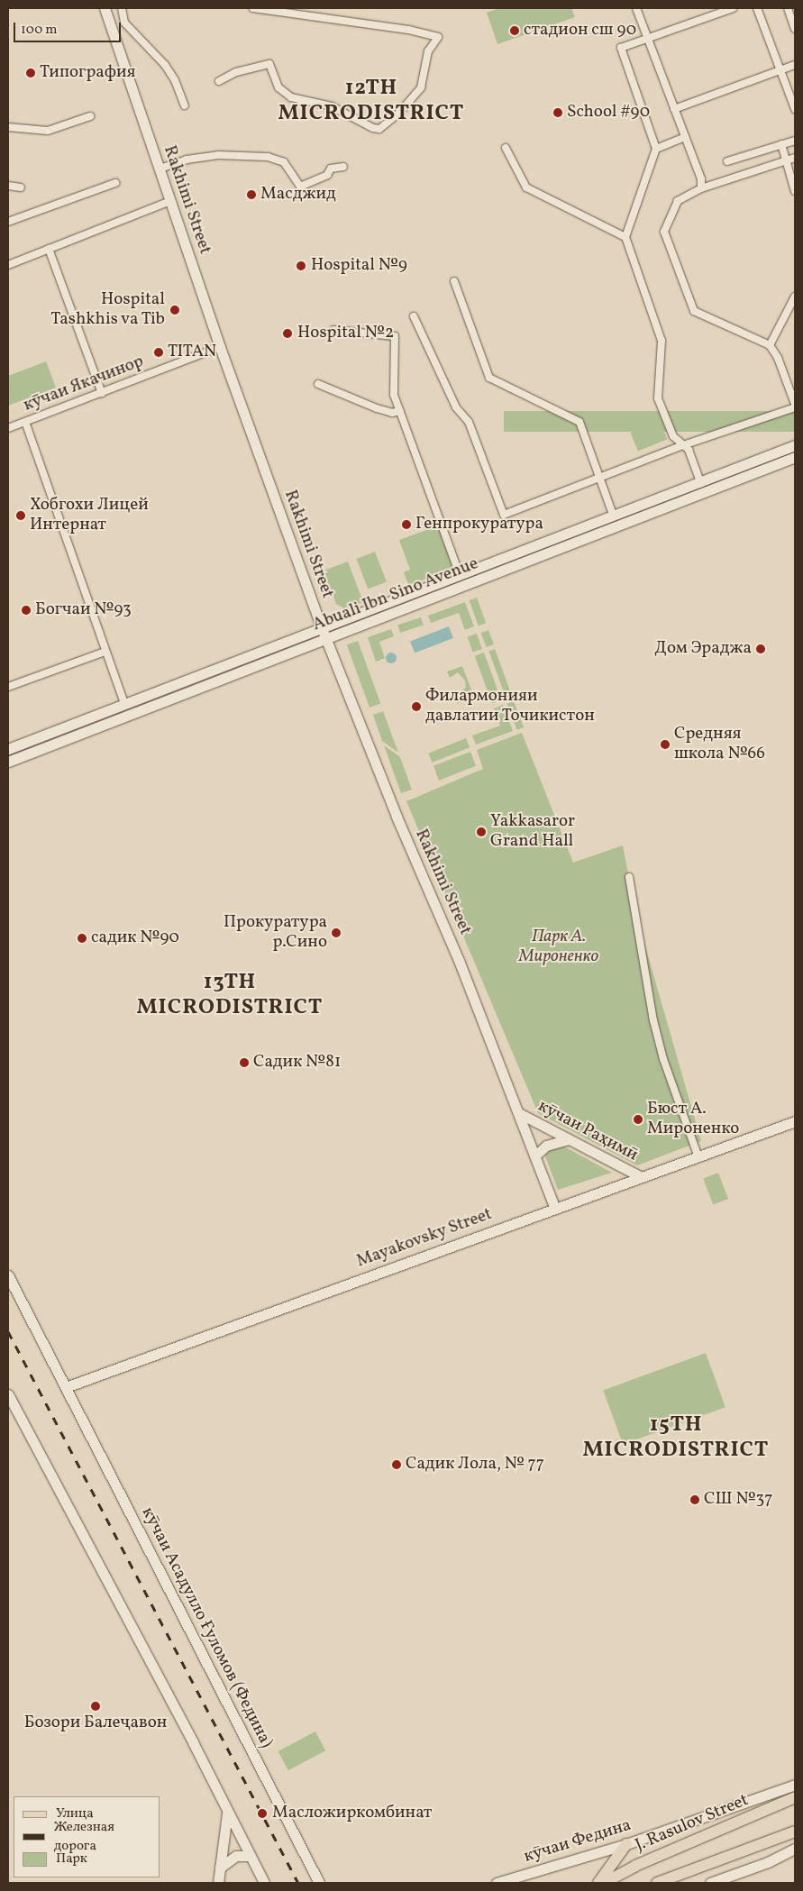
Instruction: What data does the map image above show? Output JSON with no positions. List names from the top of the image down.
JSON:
{
  "streets": {
    "main road": ["J. Rasulov Street"],
    "street": [
      "Rakhimi Street",
      "кӯчаи Якачинор",
      "Abuali Ibn Sino Avenue",
      "кӯчаи Раҳимӣ",
      "Mayakovsky Street",
      "кӯчаи Асадулло Ғуломов (Федина)",
      "кӯчаи Федина"
    ]
  },
  "crossings": [
    ["Rakhimi Street", "кӯчаи Якачинор"],
    ["Rakhimi Street", "Abuali Ibn Sino Avenue"],
    ["Rakhimi Street", "кӯчаи Раҳимӣ"],
    ["Rakhimi Street", "Mayakovsky Street"],
    ["кӯчаи Раҳимӣ", "Mayakovsky Street"],
    ["Mayakovsky Street", "кӯчаи Асадулло Ғуломов (Федина)"]
  ],
  "districts": ["12TH MICRODISTRICT", "13TH MICRODISTRICT", "15TH MICRODISTRICT"],
  "parks": ["Парк А. Мироненко"],
  "places": [
    "стадион сш 90",
    "Типография",
    "School #90",
    "Масджид",
    "Hospital №9",
    "Hospital Tashkhis va Tib",
    "Hospital №2",
    "TITAN",
    "Хобгохи Лицей Интернат",
    "Генпрокуратура",
    "Богчаи №93",
    "Дом Эраджа",
    "Филармонияи давлатии Точикистон",
    "Средняя школа №66",
    "Yakkasaror Grand Hall",
    "Прокуратура р.Сино",
    "садик №90",
    "Садик №81",
    "Бюст А. Мироненко",
    "Садик Лола, № 77",
    "СШ №37",
    "Бозори Балеҷавон",
    "Масложиркомбинат"
  ],
  "legend": ["Улица", "Железная дорога", "Парк"],
  "scale_bar": "100 m"
}
